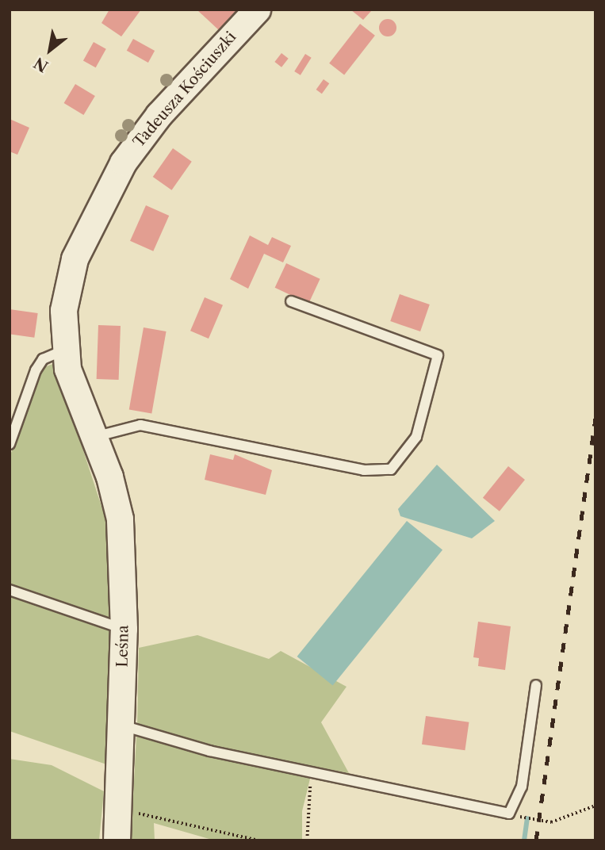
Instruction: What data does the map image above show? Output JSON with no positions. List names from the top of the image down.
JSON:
{
  "streets": {
    "main road": ["Tadeusza Kościuszki", "Leśna"]
  },
  "crossings": [
    ["Tadeusza Kościuszki", "Leśna"]
  ],
  "north": "bottom left"
}
